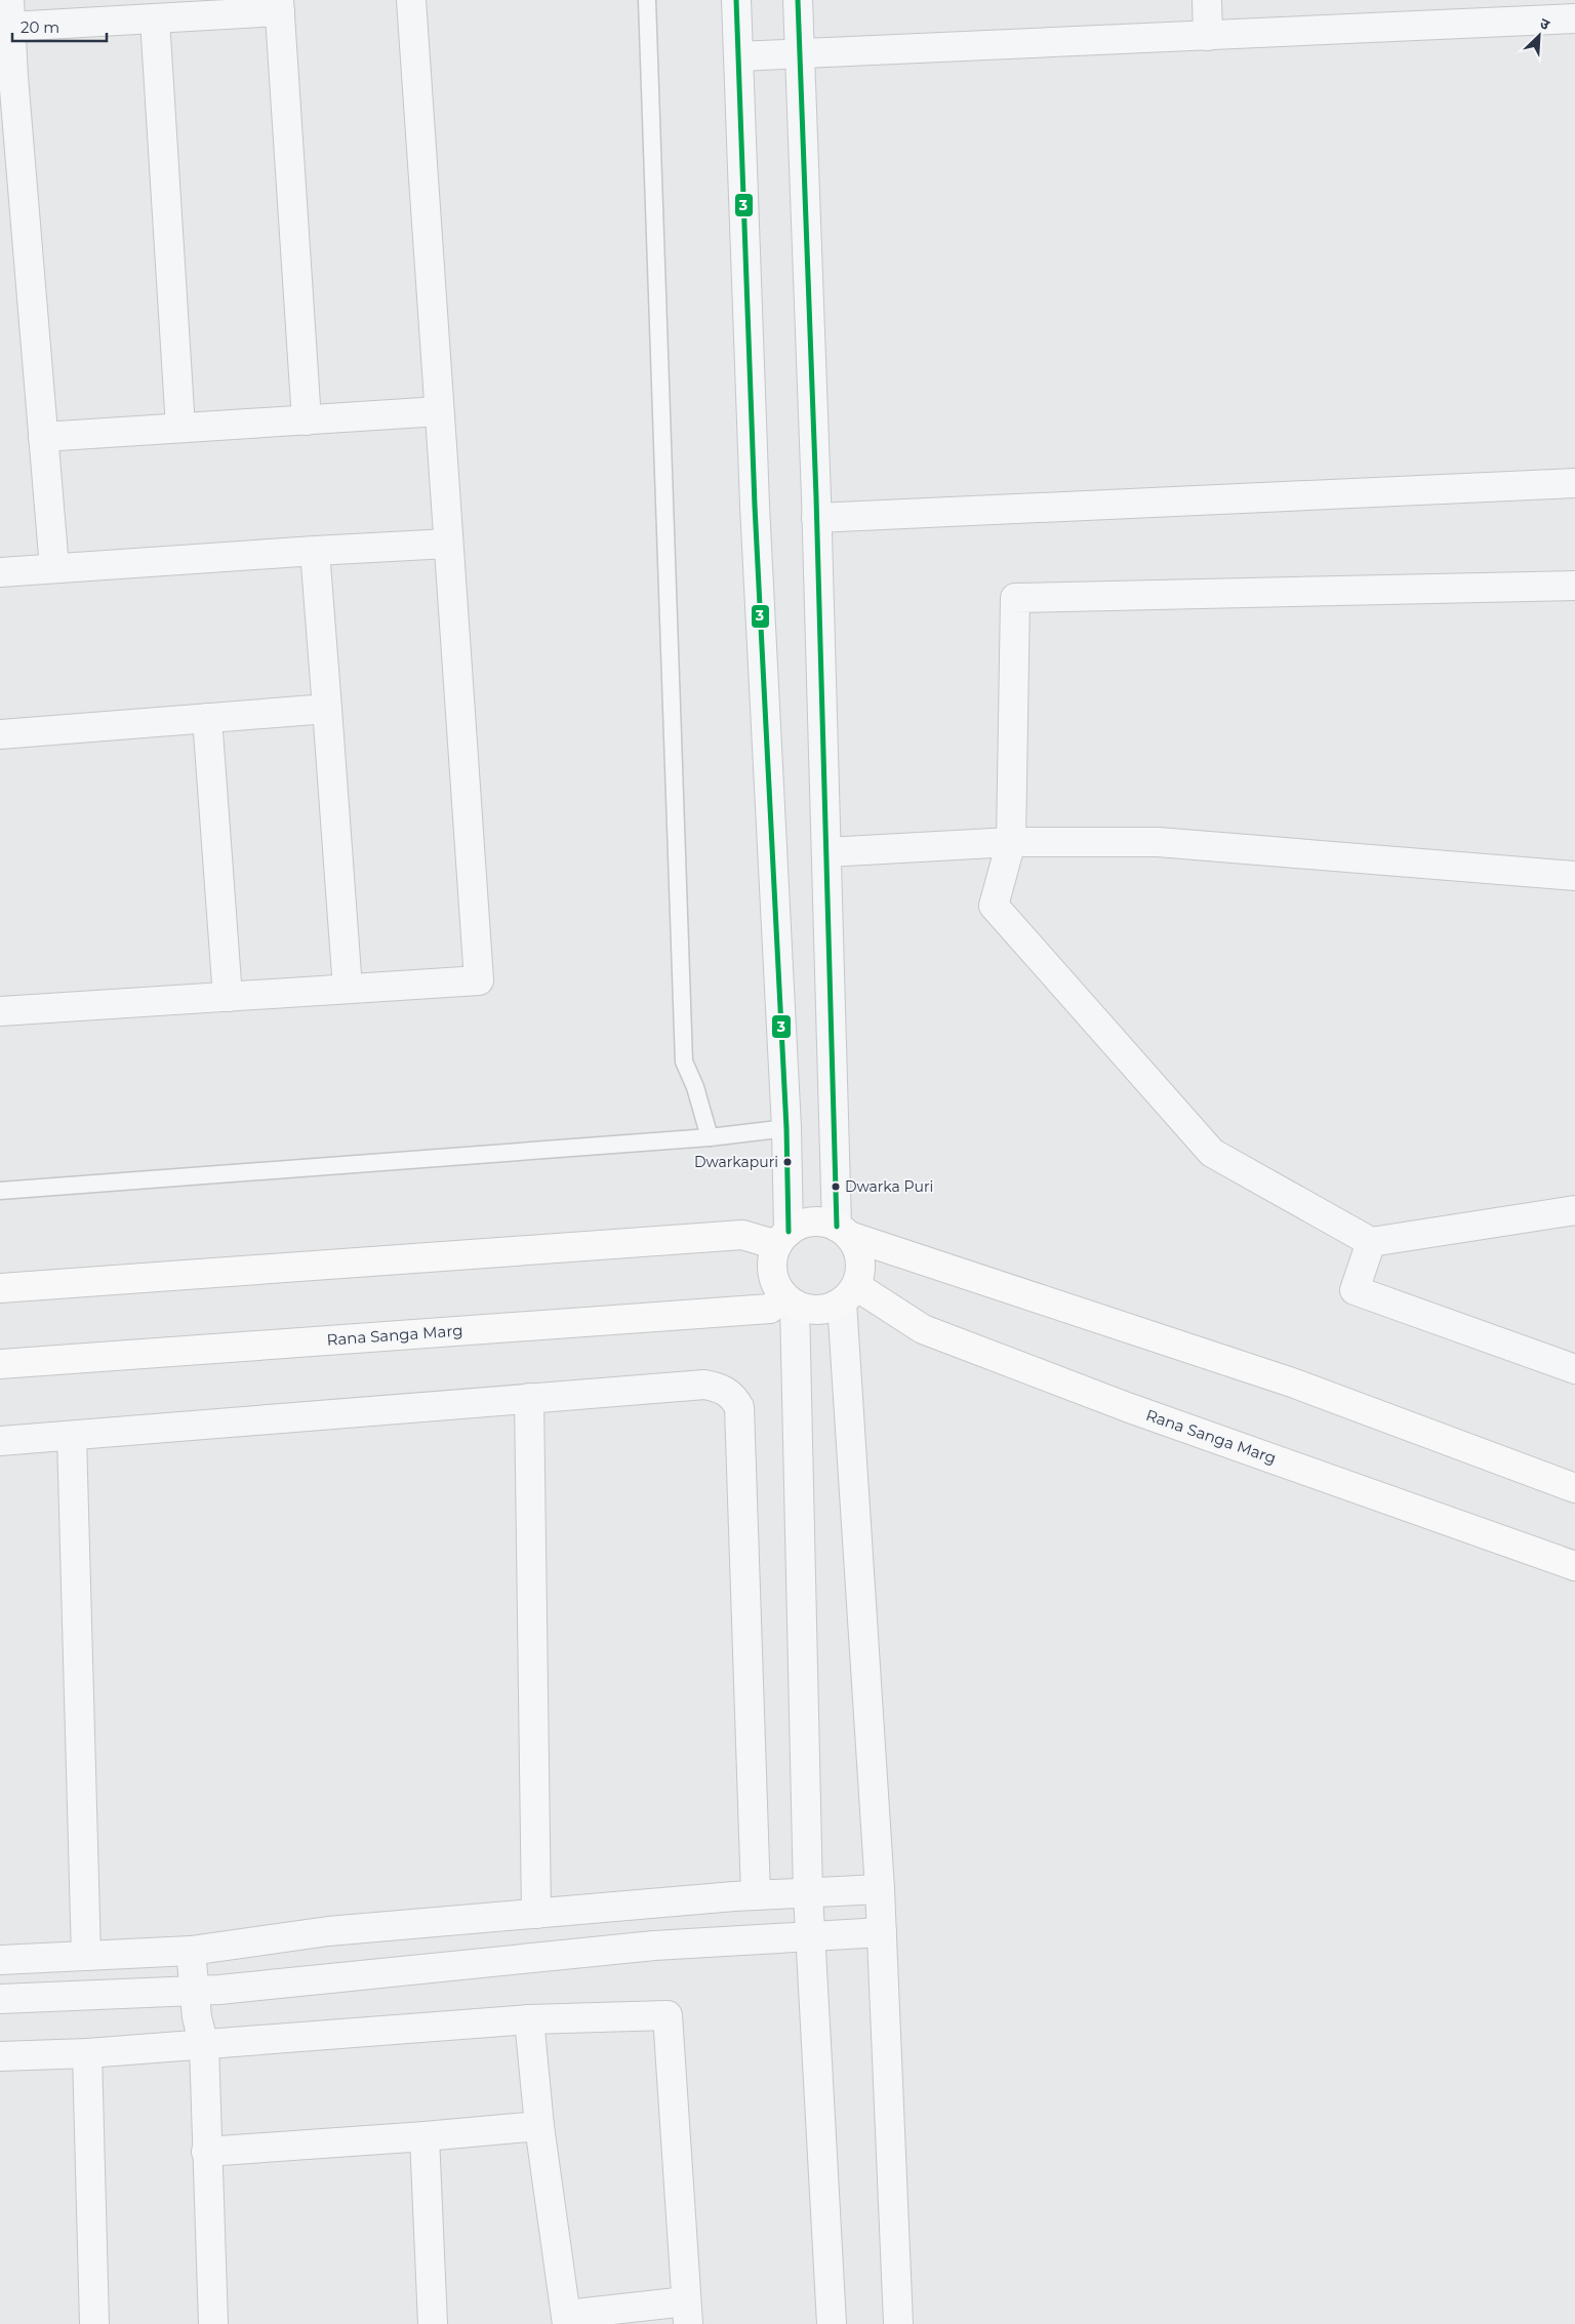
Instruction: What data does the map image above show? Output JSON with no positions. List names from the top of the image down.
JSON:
{
  "streets": {
    "main road": ["Rana Sanga Marg"]
  },
  "places": ["Dwarkapuri", "Dwarka Puri"],
  "lines": ["transit line 3"],
  "scale_bar": "20 m",
  "north": "top right"
}
